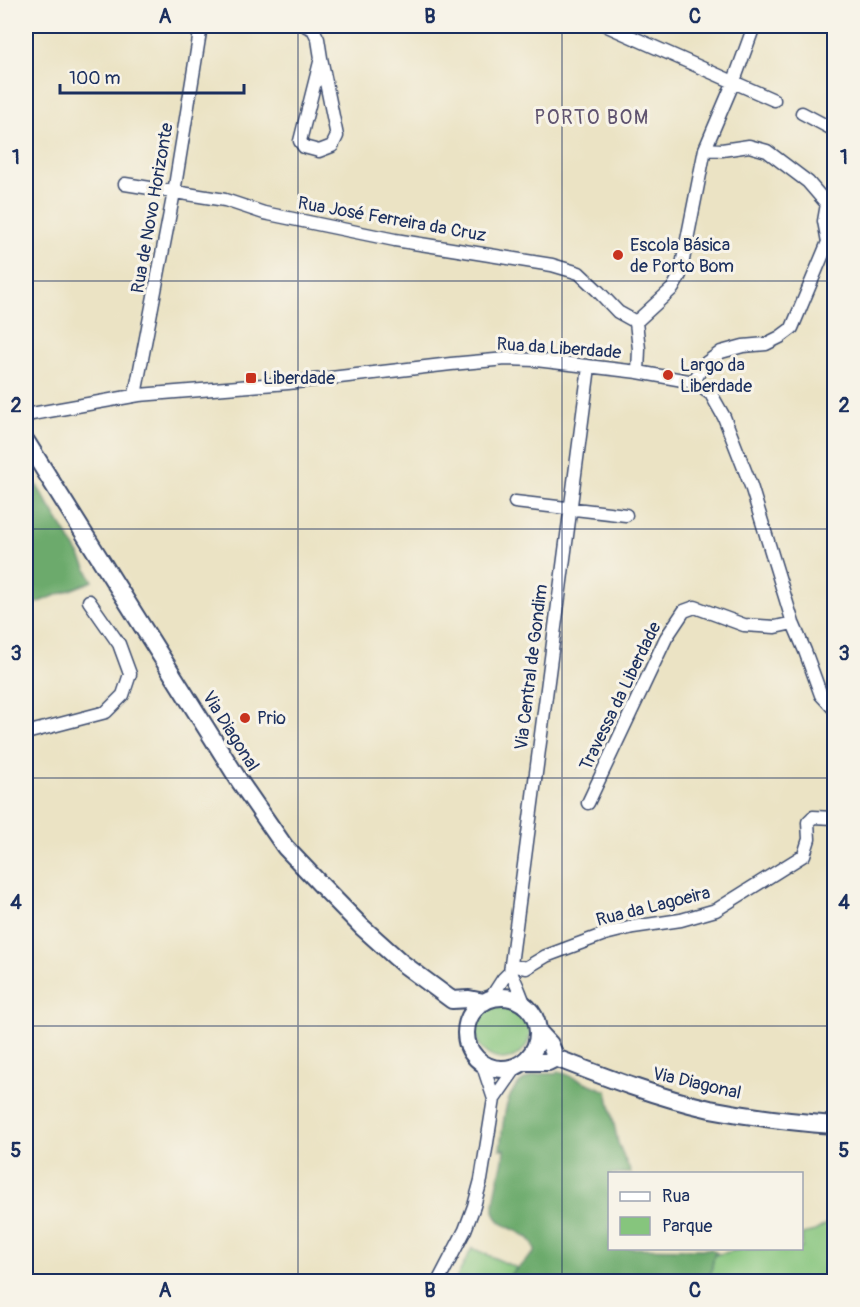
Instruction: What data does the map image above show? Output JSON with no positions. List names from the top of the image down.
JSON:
{
  "streets": {
    "main road": ["Via Diagonal"],
    "street": [
      "Rua de Novo Horizonte",
      "Rua José Ferreira da Cruz",
      "Rua da Liberdade",
      "Via Central de Gondim",
      "Travessa da Liberdade",
      "Rua da Lagoeira"
    ]
  },
  "crossings": [
    ["Rua de Novo Horizonte", "Rua José Ferreira da Cruz"],
    ["Rua de Novo Horizonte", "Rua da Liberdade"],
    ["Rua da Liberdade", "Via Central de Gondim"],
    ["Via Central de Gondim", "Via Diagonal"],
    ["Via Central de Gondim", "Rua da Lagoeira"]
  ],
  "districts": ["PORTO BOM"],
  "places": {
    "other": ["Escola Básica de Porto Bom", "Largo da Liberdade", "Prio"],
    "transit": ["Liberdade"]
  },
  "legend": ["Rua", "Parque"],
  "scale_bar": "100 m",
  "grid": {
    "columns": ["A", "B", "C"],
    "rows": [
      "1",
      "2",
      "3",
      "4",
      "5"
    ]
  }
}
